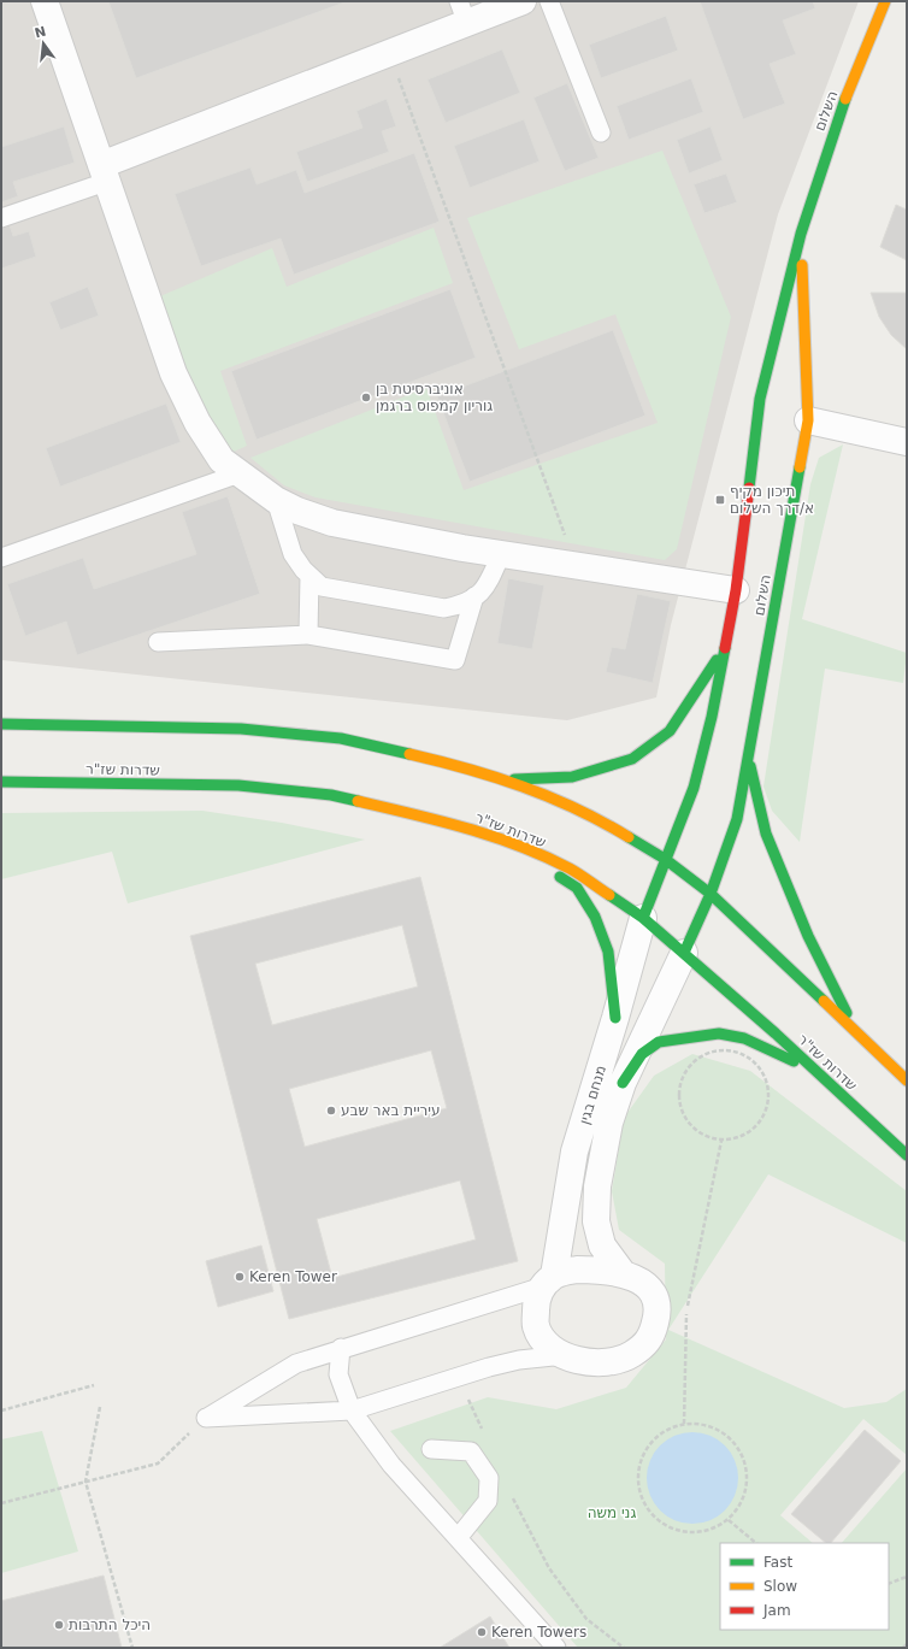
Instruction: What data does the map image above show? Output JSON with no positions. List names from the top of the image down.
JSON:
{
  "streets": {
    "main road": ["השלום", "שדרות שז\"ר"],
    "street": ["מנחם בגין"]
  },
  "crossings": [
    ["השלום", "שדרות שז\"ר"],
    ["השלום", "מנחם בגין"],
    ["שדרות שז\"ר", "מנחם בגין"]
  ],
  "parks": ["גני משה"],
  "places": {
    "other": [
      "אוניברסיטת בן גוריון קמפוס ברגמן",
      "עיריית באר שבע",
      "Keren Tower",
      "היכל התרבות",
      "Keren Towers"
    ],
    "transit": ["תיכון מקיף א/דרך השלום"]
  },
  "legend": ["Fast", "Slow", "Jam"],
  "north": "top"
}
